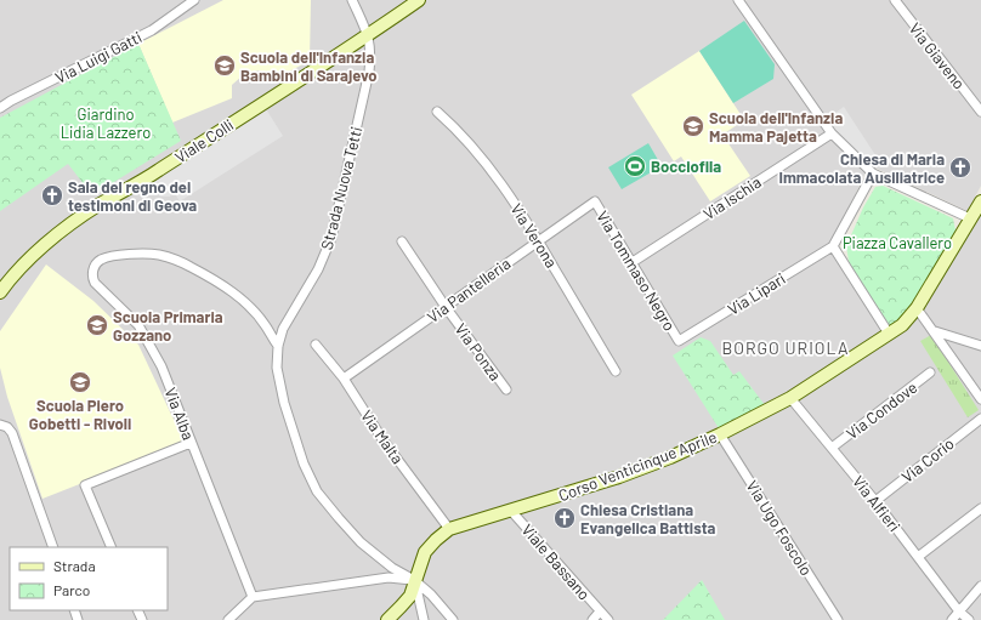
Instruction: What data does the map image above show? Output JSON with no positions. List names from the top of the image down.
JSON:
{
  "streets": {
    "street": [
      "Via Giaveno",
      "Via Luigi Gatti",
      "Viale Colli",
      "Strada Nuova Tetti",
      "Via Ischia",
      "Via Verona",
      "Via Tommaso Negro",
      "Via Pantelleria",
      "Via Lipari",
      "Via Ponza",
      "Via Condove",
      "Via Alba",
      "Via Malta",
      "Via Corio",
      "Corso Venticinque Aprile",
      "Via Alfieri",
      "Via Ugo Foscolo",
      "Viale Bassano"
    ]
  },
  "crossings": [
    ["Viale Colli", "Strada Nuova Tetti"],
    ["Strada Nuova Tetti", "Via Alba"],
    ["Strada Nuova Tetti", "Corso Venticinque Aprile"],
    ["Via Ischia", "Via Tommaso Negro"],
    ["Via Verona", "Via Pantelleria"],
    ["Via Tommaso Negro", "Via Pantelleria"],
    ["Via Tommaso Negro", "Via Lipari"],
    ["Via Pantelleria", "Via Ponza"],
    ["Via Pantelleria", "Via Malta"],
    ["Via Condove", "Via Alfieri"],
    ["Via Malta", "Corso Venticinque Aprile"],
    ["Via Corio", "Via Alfieri"],
    ["Corso Venticinque Aprile", "Via Alfieri"],
    ["Corso Venticinque Aprile", "Via Ugo Foscolo"],
    ["Corso Venticinque Aprile", "Viale Bassano"]
  ],
  "districts": ["BORGO URIOLA"],
  "parks": ["Giardino Lidia Lazzero", "Piazza Cavallero"],
  "places": {
    "school or university": [
      "Scuola dell'Infanzia Bambini di Sarajevo",
      "Scuola dell'Infanzia Mamma Pajetta",
      "Scuola Primaria Gozzano",
      "Scuola Piero Gobetti - Rivoli"
    ],
    "sports": ["Bocciofila"],
    "church": ["Chiesa di Maria Immacolata Ausiliatrice", "Sala del regno dei testimoni di Geova", "Chiesa Cristiana Evangelica Battista"]
  },
  "legend": ["Strada", "Parco"]
}
